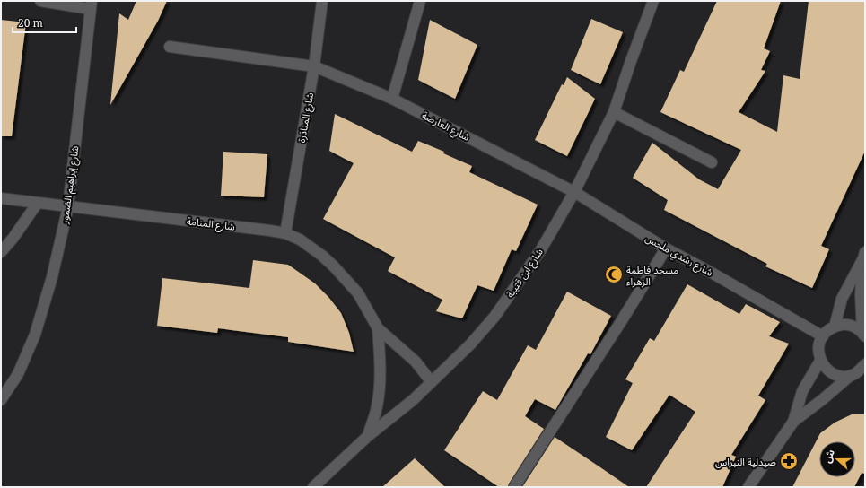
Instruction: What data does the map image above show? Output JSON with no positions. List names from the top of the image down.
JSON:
{
  "streets": {
    "street": [
      "شارع المناذرة",
      "شارع العارضة",
      "شارع إبراهيم الضمور",
      "شارع المنامة",
      "شارع رشدي ملحس",
      "شارع ابن قتيبة"
    ]
  },
  "crossings": [
    ["شارع المناذرة", "شارع العارضة"],
    ["شارع المناذرة", "شارع المنامة"],
    ["شارع العارضة", "شارع رشدي ملحس"],
    ["شارع العارضة", "شارع ابن قتيبة"],
    ["شارع إبراهيم الضمور", "شارع المنامة"],
    ["شارع المنامة", "شارع ابن قتيبة"],
    ["شارع رشدي ملحس", "شارع ابن قتيبة"]
  ],
  "places": {
    "mosque": ["مسجد فاطمة الزهراء"],
    "pharmacy": ["صيدلية النبراس"]
  },
  "scale_bar": "20 m",
  "north": "left"
}
